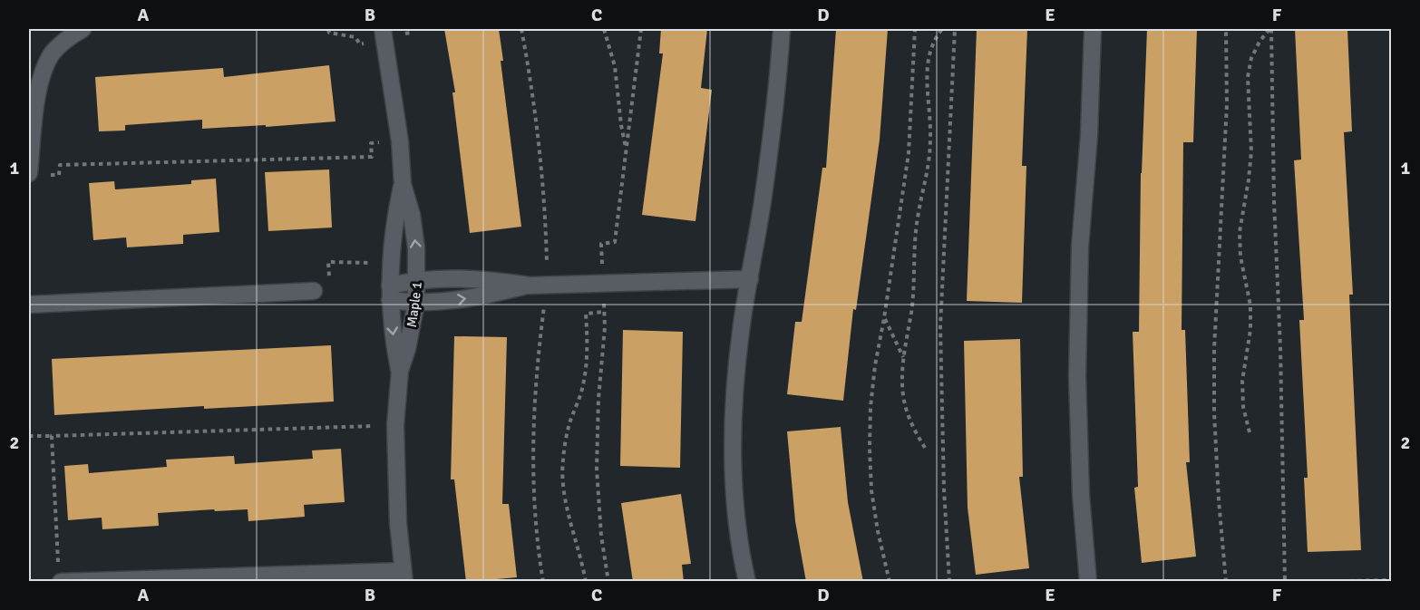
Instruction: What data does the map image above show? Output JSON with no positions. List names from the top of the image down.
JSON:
{
  "streets": {
    "street": ["Maple 1"]
  },
  "grid": {
    "columns": [
      "A",
      "B",
      "C",
      "D",
      "E",
      "F"
    ],
    "rows": ["1", "2"]
  }
}
